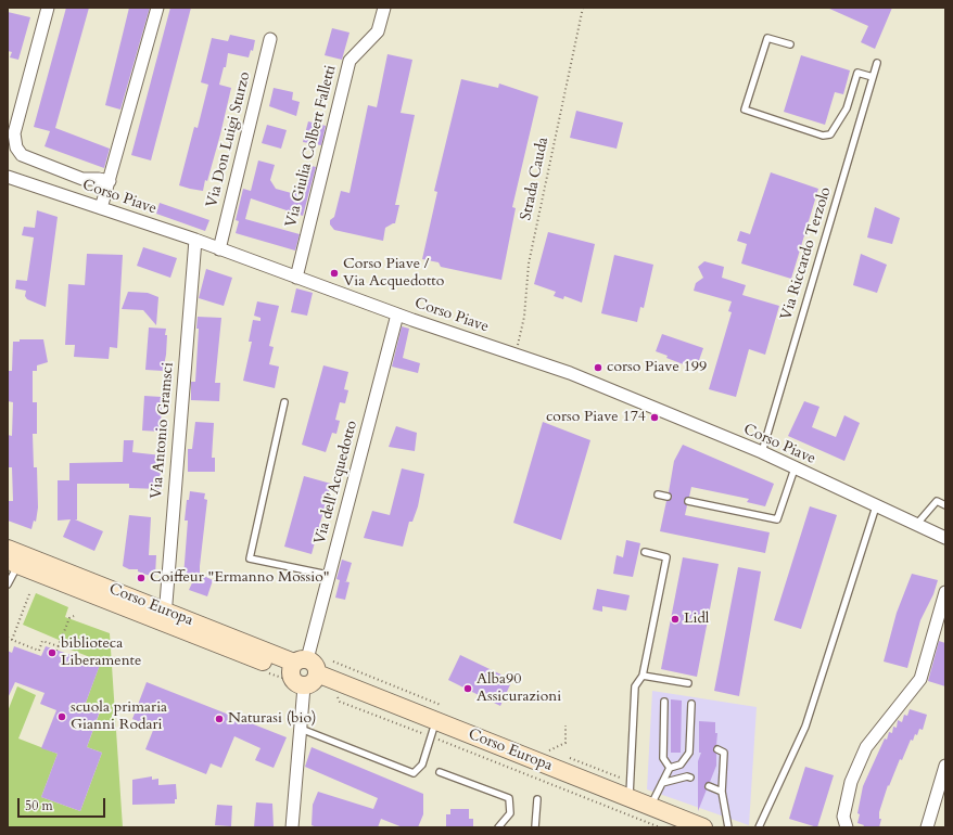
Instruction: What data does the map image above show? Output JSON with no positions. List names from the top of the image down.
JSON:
{
  "streets": {
    "main road": ["Corso Europa"],
    "street": [
      "Via Don Luigi Sturzo",
      "Via Giulia Colbert Falletti",
      "Corso Piave",
      "Via Antonio Gramsci",
      "Via dell'Acquedotto"
    ],
    "lane": ["Via Riccardo Terzolo"],
    "path": ["Strada Cauda"]
  },
  "crossings": [
    ["Via Don Luigi Sturzo", "Corso Piave"],
    ["Via Giulia Colbert Falletti", "Corso Piave"],
    ["Strada Cauda", "Corso Piave"],
    ["Corso Piave", "Via Riccardo Terzolo"],
    ["Corso Piave", "Via Antonio Gramsci"],
    ["Corso Piave", "Via dell'Acquedotto"],
    ["Via Antonio Gramsci", "Corso Europa"],
    ["Via dell'Acquedotto", "Corso Europa"]
  ],
  "places": [
    "Corso Piave / Via Acquedotto",
    "corso Piave 199",
    "corso Piave 174",
    "Coiffeur \"Ermanno Mossio\"",
    "Lidl",
    "biblioteca Liberamente",
    "Alba90 Assicurazioni",
    "scuola primaria Gianni Rodari",
    "Naturasi (bio)"
  ],
  "scale_bar": "50 m"
}
